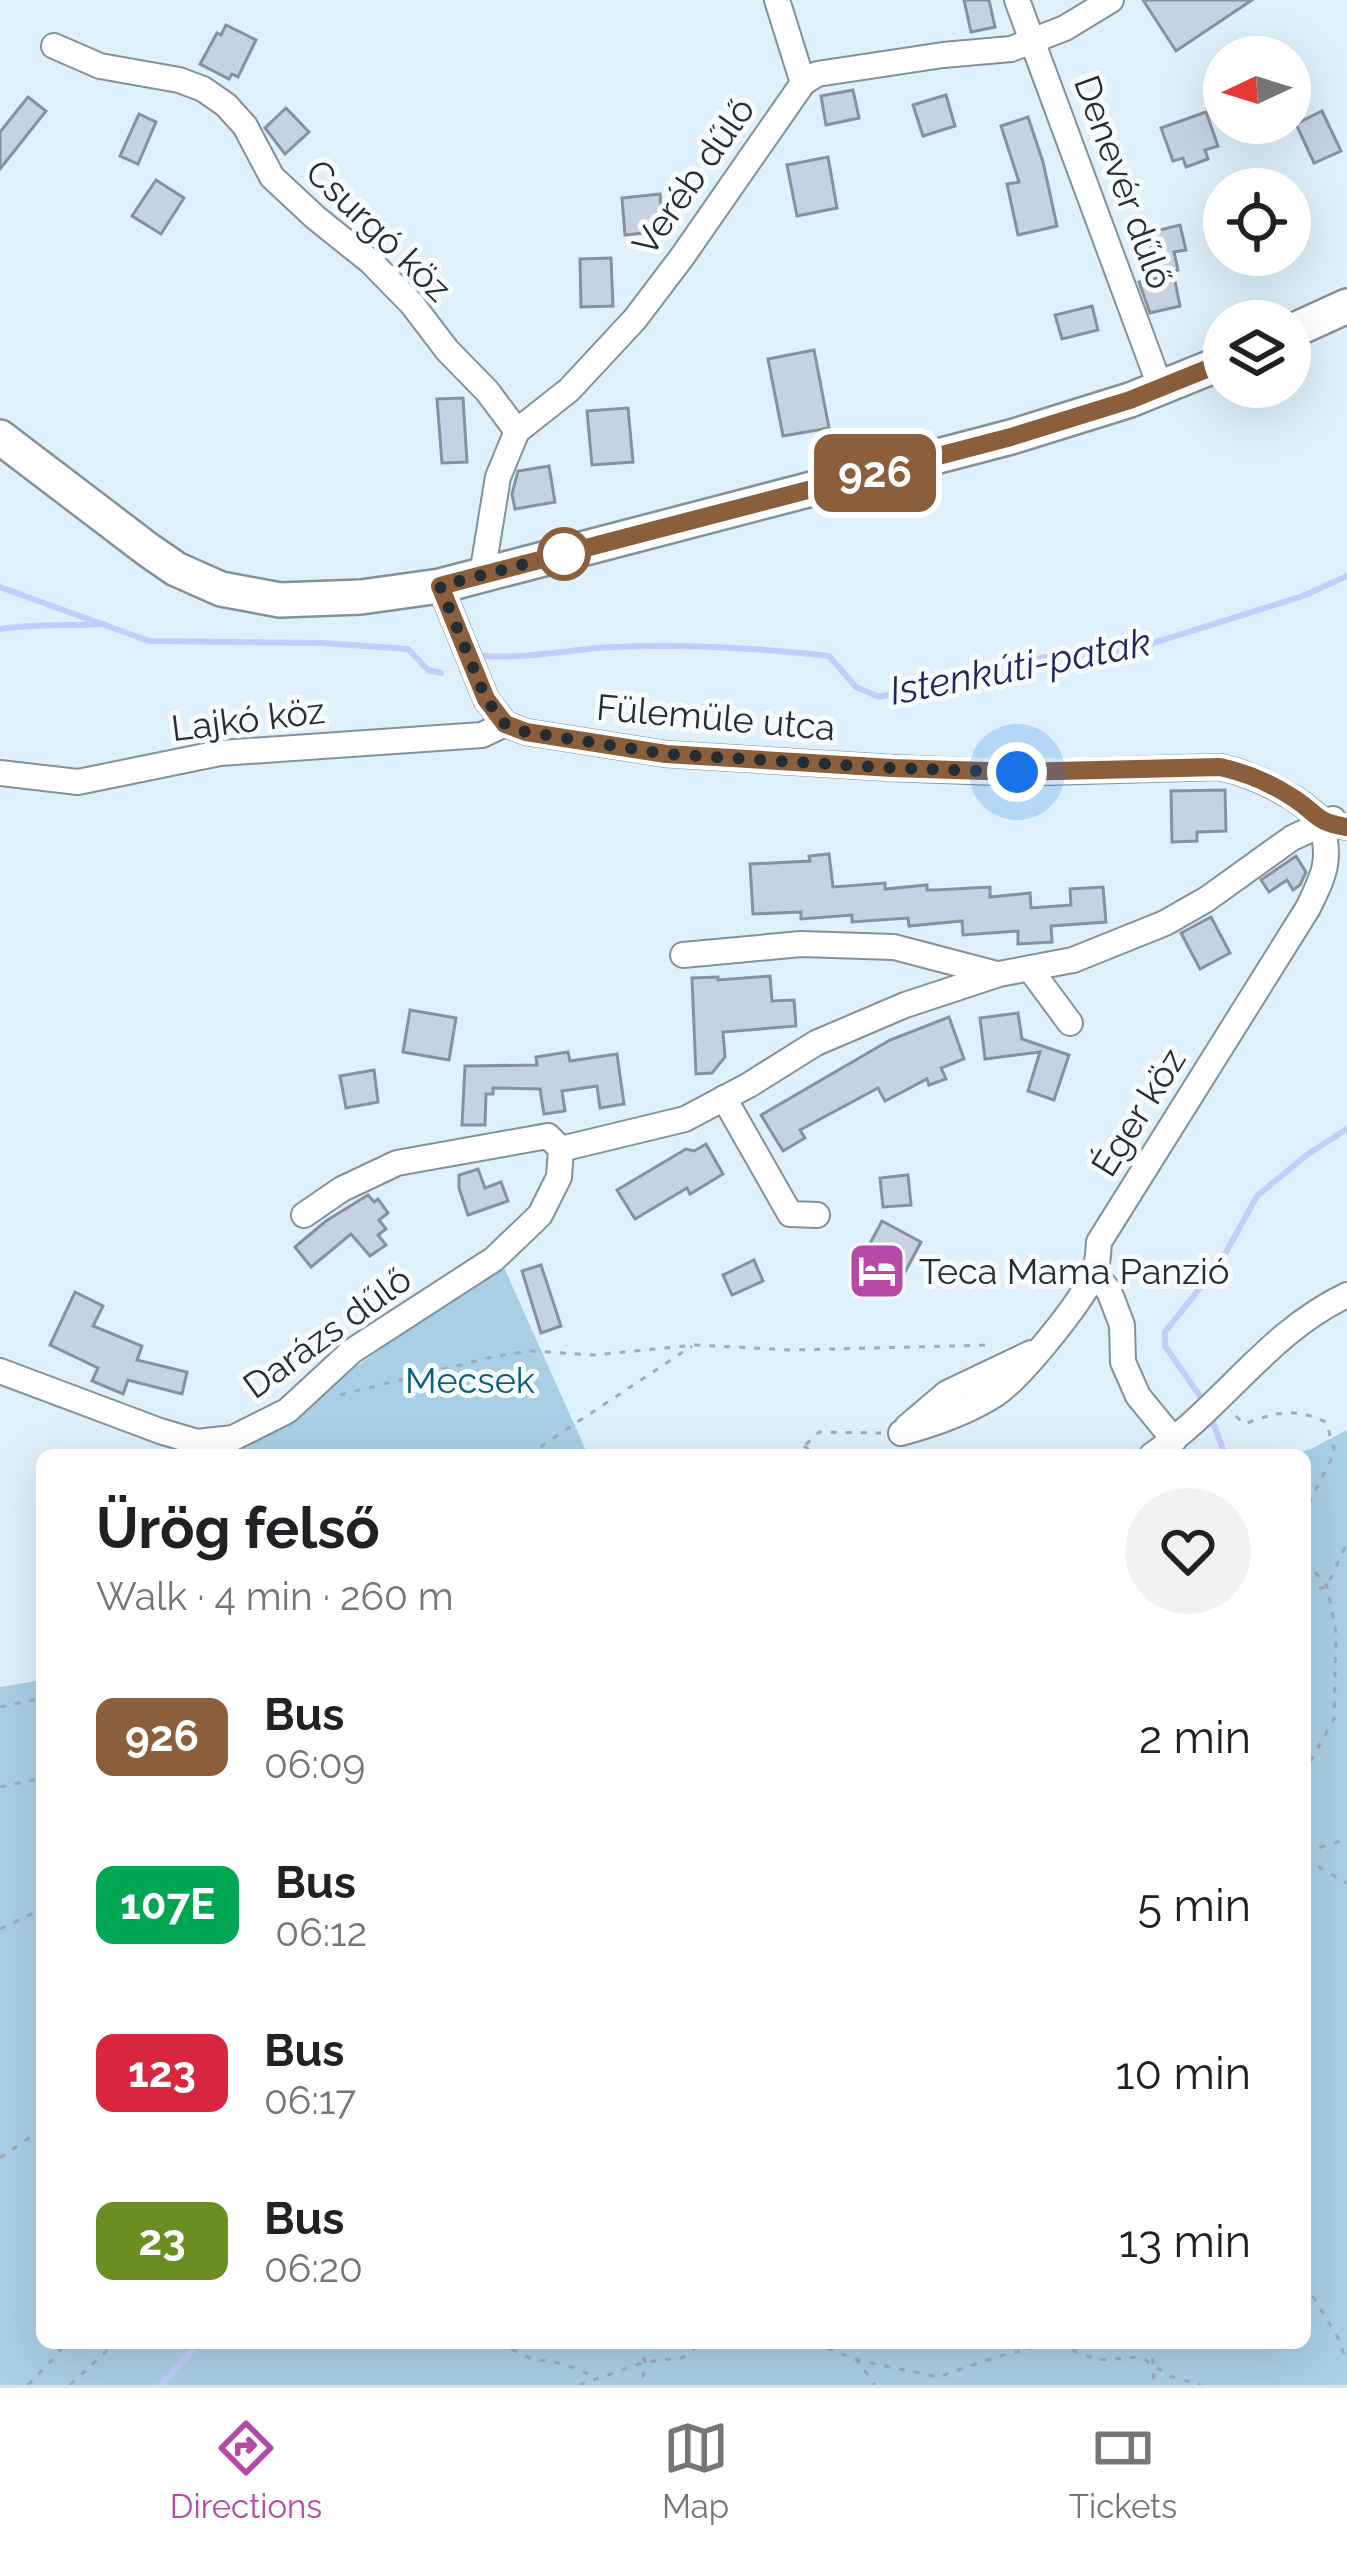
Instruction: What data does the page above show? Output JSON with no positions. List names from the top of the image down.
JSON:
{
  "streets": {
    "street": [
      "Veréb dűlő",
      "Denevér dűlő",
      "Csurgó köz",
      "Fülemüle utca",
      "Lajkó köz",
      "Éger köz",
      "Darázs dűlő"
    ]
  },
  "crossings": [
    ["Veréb dűlő", "Denevér dűlő"],
    ["Veréb dűlő", "Csurgó köz"],
    ["Fülemüle utca", "Lajkó köz"],
    ["Fülemüle utca", "Éger köz"]
  ],
  "water": ["Istenkúti-patak"],
  "parks": ["Mecsek"],
  "places": {
    "hotel": ["Teca Mama Panzió"]
  },
  "lines": ["bus line 926"],
  "north": "left",
  "page": {
    "on_map": "926",
    "heading": ["Ürög felső", "Walk · 4 min · 260 m"],
    "list": [
      {
        "mark": "926",
        "name": "Bus",
        "note": "06:09",
        "value": "2 min"
      },
      {
        "mark": "107E",
        "name": "Bus",
        "note": "06:12",
        "value": "5 min"
      },
      {
        "mark": "123",
        "name": "Bus",
        "note": "06:17",
        "value": "10 min"
      },
      {
        "mark": "23",
        "name": "Bus",
        "note": "06:20",
        "value": "13 min"
      }
    ],
    "tabs": ["Directions", "Map", "Tickets"]
  }
}
